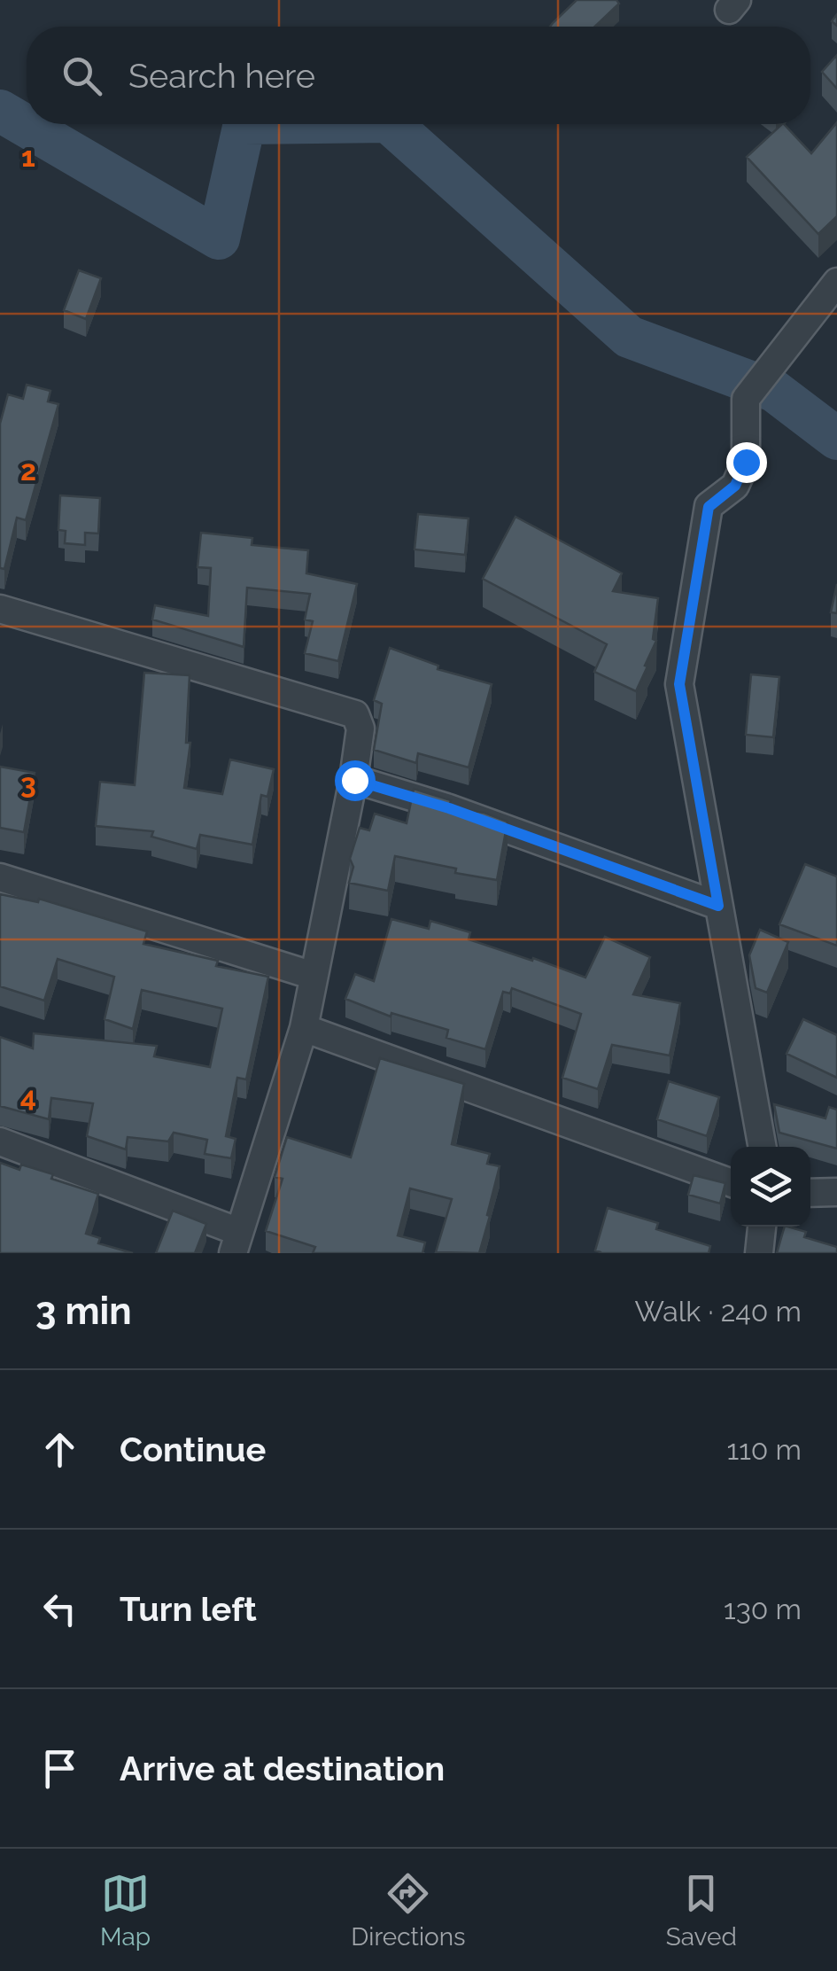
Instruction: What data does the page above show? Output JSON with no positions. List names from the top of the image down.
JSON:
{
  "page": {
    "search": "Search here",
    "heading": ["3 min", "Walk · 240 m"],
    "list": [
      ["Continue", "110 m"],
      ["Turn left", "130 m"],
      "Arrive at destination"
    ],
    "nav": ["Map", "Directions", "Saved"]
  },
  "grid": {
    "rows": [
      "1",
      "2",
      "3",
      "4"
    ]
  }
}
